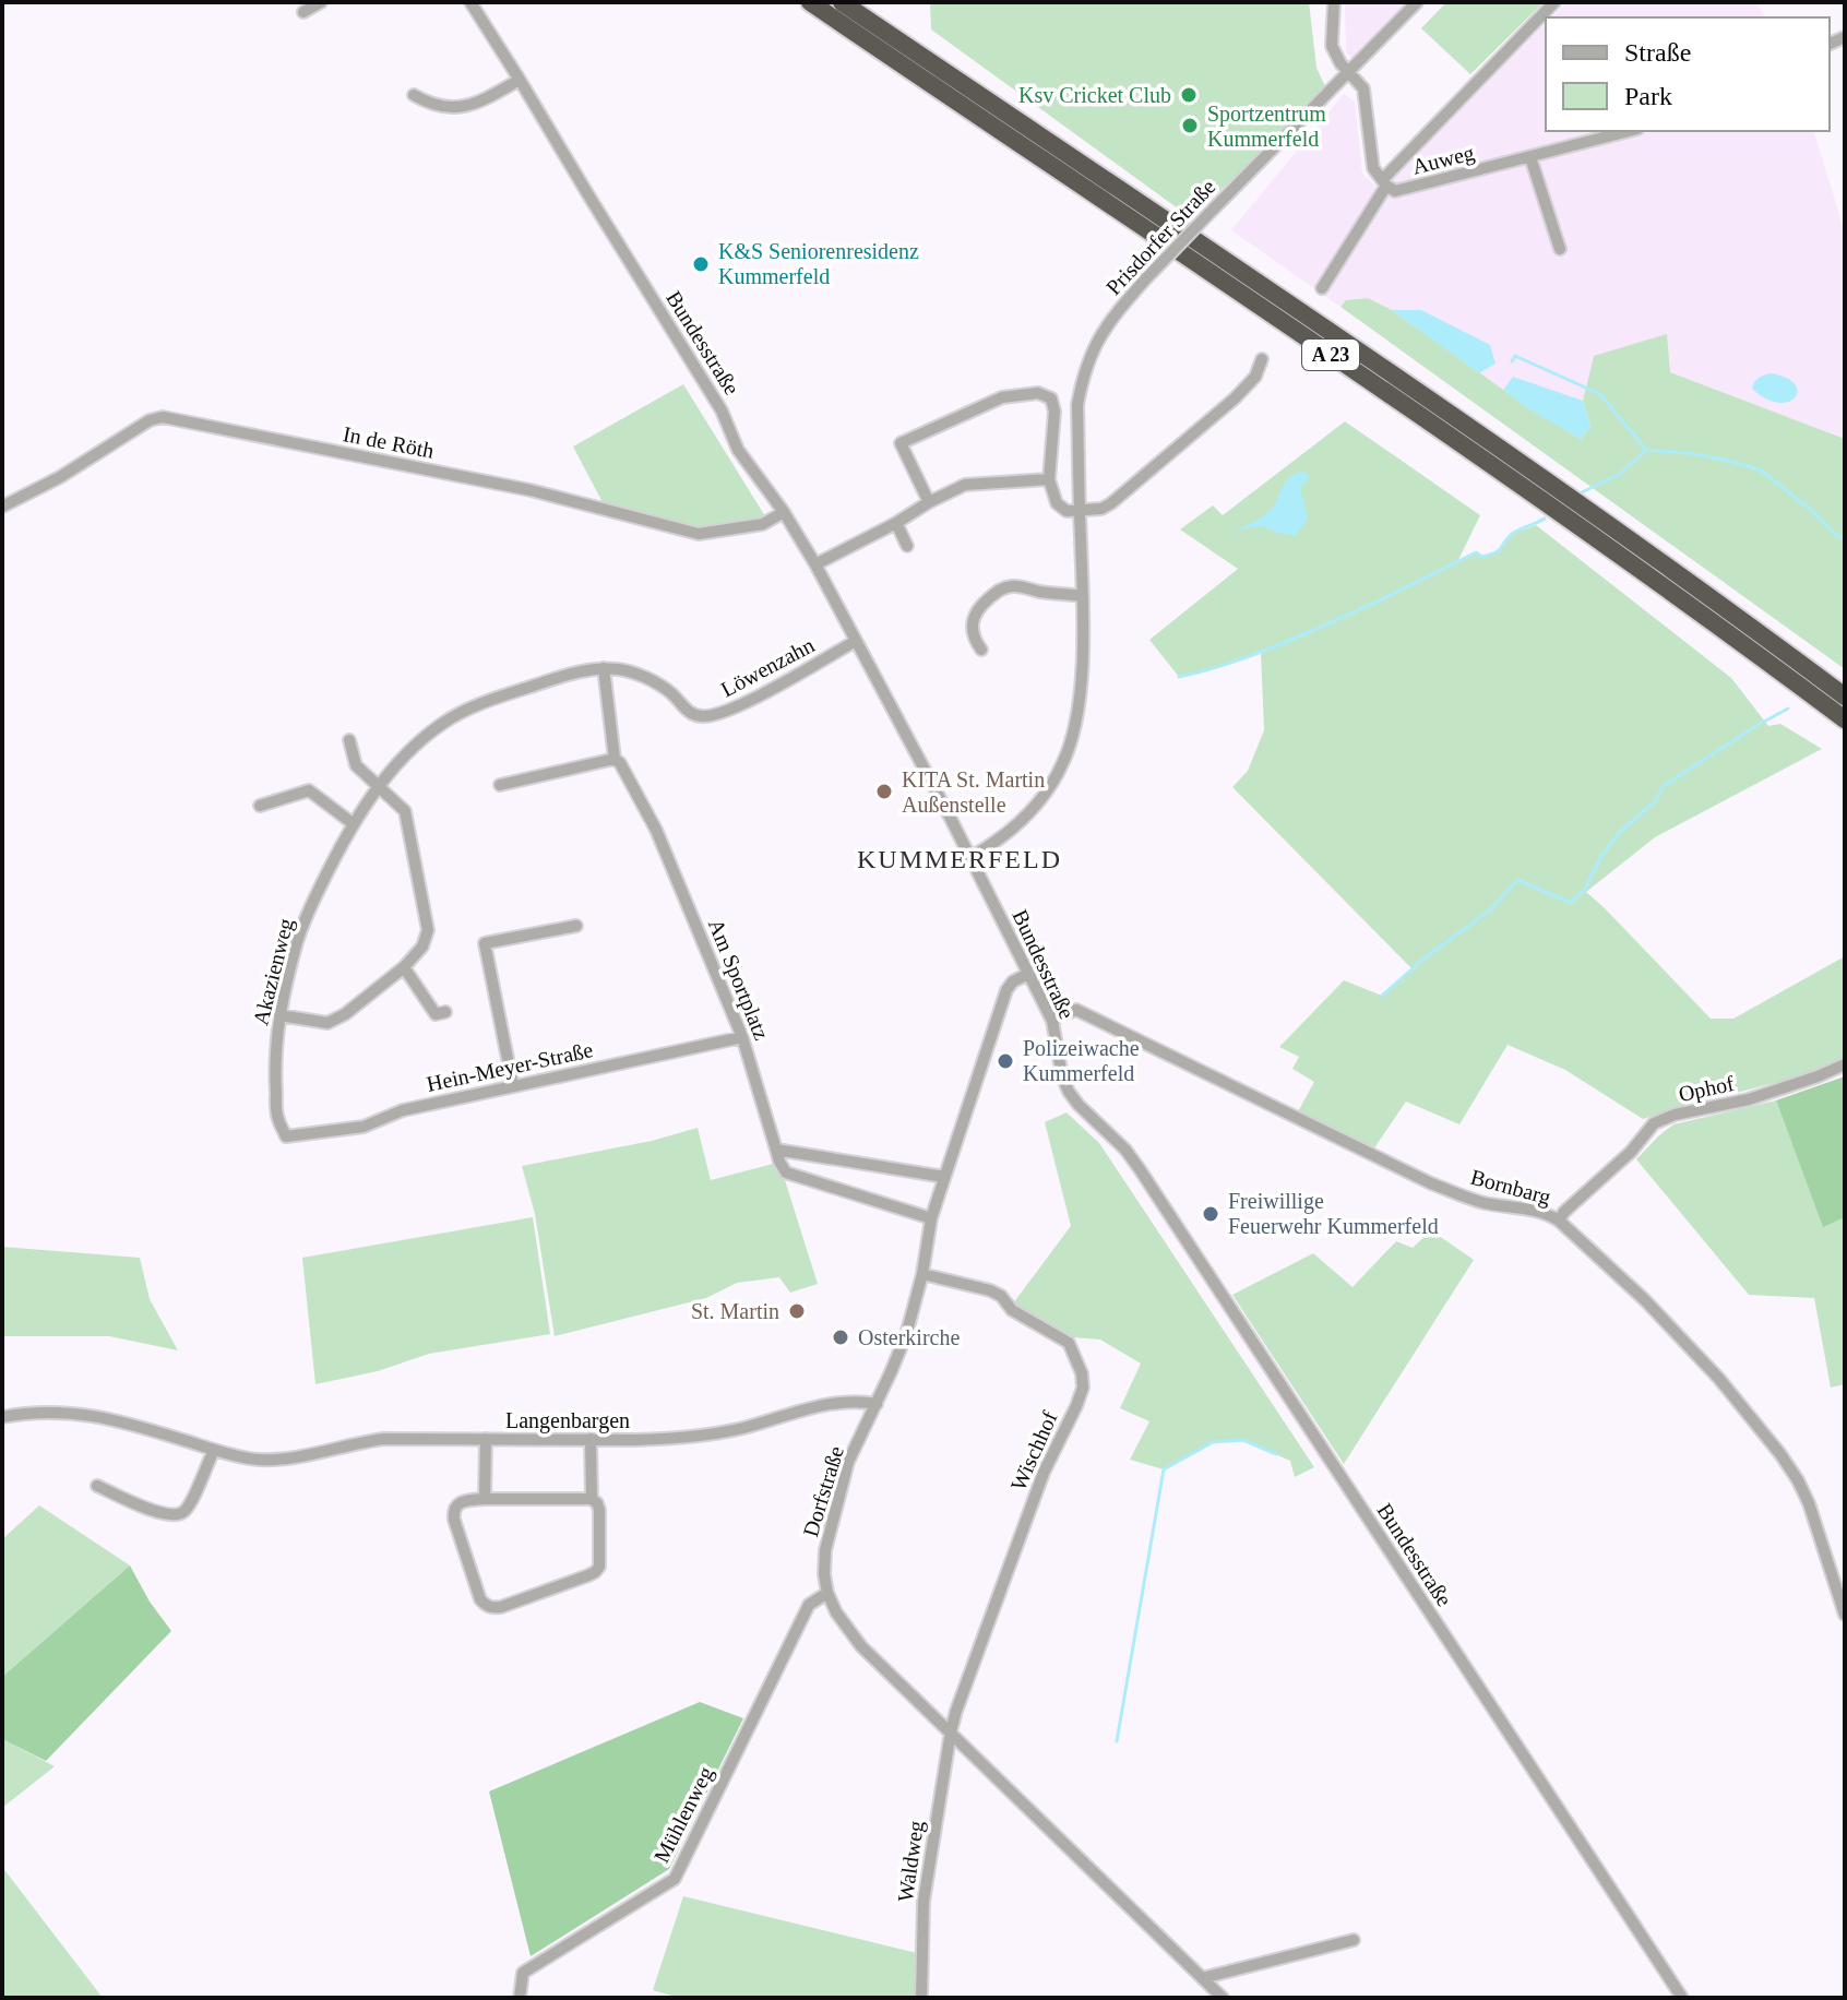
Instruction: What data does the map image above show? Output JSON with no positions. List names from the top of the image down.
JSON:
{
  "streets": {
    "highway": ["A 23"],
    "street": [
      "Auweg",
      "Prisdorfer Straße",
      "Bundesstraße",
      "In de Röth",
      "Löwenzahn",
      "Akazienweg",
      "Am Sportplatz",
      "Hein-Meyer-Straße",
      "Ophof",
      "Bornbarg",
      "Langenbargen",
      "Wischhof",
      "Dorfstraße",
      "Mühlenweg",
      "Waldweg"
    ]
  },
  "crossings": [
    ["Prisdorfer Straße", "Bundesstraße"],
    ["Bundesstraße", "In de Röth"],
    ["Bundesstraße", "Löwenzahn"],
    ["Bundesstraße", "Bornbarg"],
    ["Bundesstraße", "Dorfstraße"],
    ["Löwenzahn", "Akazienweg"],
    ["Löwenzahn", "Am Sportplatz"],
    ["Akazienweg", "Am Sportplatz"],
    ["Akazienweg", "Hein-Meyer-Straße"],
    ["Am Sportplatz", "Hein-Meyer-Straße"],
    ["Ophof", "Bornbarg"],
    ["Langenbargen", "Dorfstraße"],
    ["Wischhof", "Dorfstraße"],
    ["Wischhof", "Waldweg"],
    ["Dorfstraße", "Mühlenweg"],
    ["Dorfstraße", "Waldweg"]
  ],
  "districts": ["KUMMERFELD"],
  "places": [
    "Ksv Cricket Club",
    "Sportzentrum Kummerfeld",
    "K&S Seniorenresidenz Kummerfeld",
    "KITA St. Martin Außenstelle",
    "Polizeiwache Kummerfeld",
    "Freiwillige Feuerwehr Kummerfeld",
    "St. Martin",
    "Osterkirche"
  ],
  "legend": ["Straße", "Park"]
}
